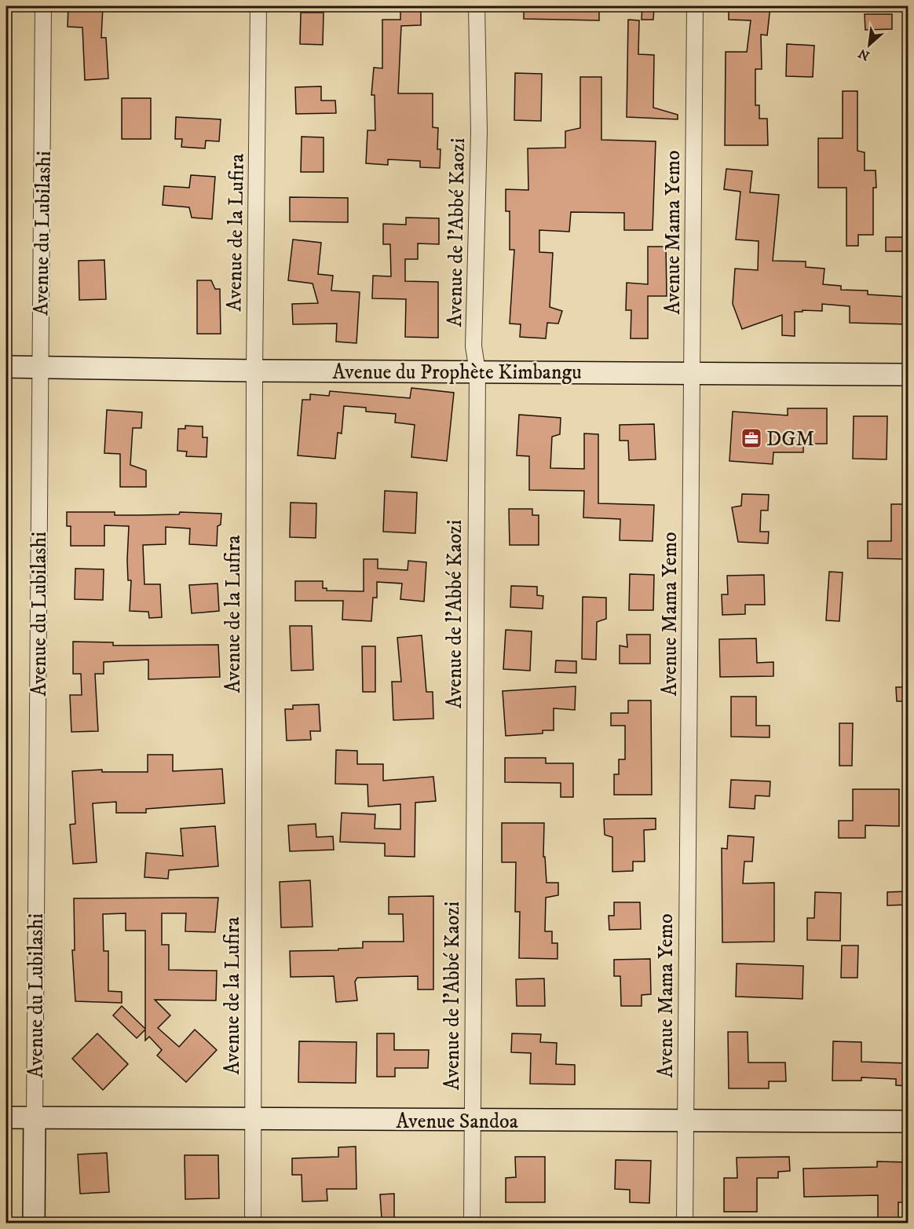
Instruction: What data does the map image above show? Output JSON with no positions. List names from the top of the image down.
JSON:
{
  "streets": {
    "street": [
      "Avenue de la Lufira",
      "Avenue de l'Abbé Kaozi",
      "Avenue Mama Yemo",
      "Avenue du Lubilashi",
      "Avenue du Prophète Kimbangu",
      "Avenue Sandoa"
    ]
  },
  "crossings": [
    ["Avenue de la Lufira", "Avenue du Prophète Kimbangu"],
    ["Avenue de la Lufira", "Avenue Sandoa"],
    ["Avenue de l'Abbé Kaozi", "Avenue du Prophète Kimbangu"],
    ["Avenue de l'Abbé Kaozi", "Avenue Sandoa"],
    ["Avenue Mama Yemo", "Avenue du Prophète Kimbangu"],
    ["Avenue Mama Yemo", "Avenue Sandoa"],
    ["Avenue du Lubilashi", "Avenue du Prophète Kimbangu"],
    ["Avenue du Lubilashi", "Avenue Sandoa"]
  ],
  "places": {
    "office": ["DGM"]
  },
  "north": "bottom left"
}
